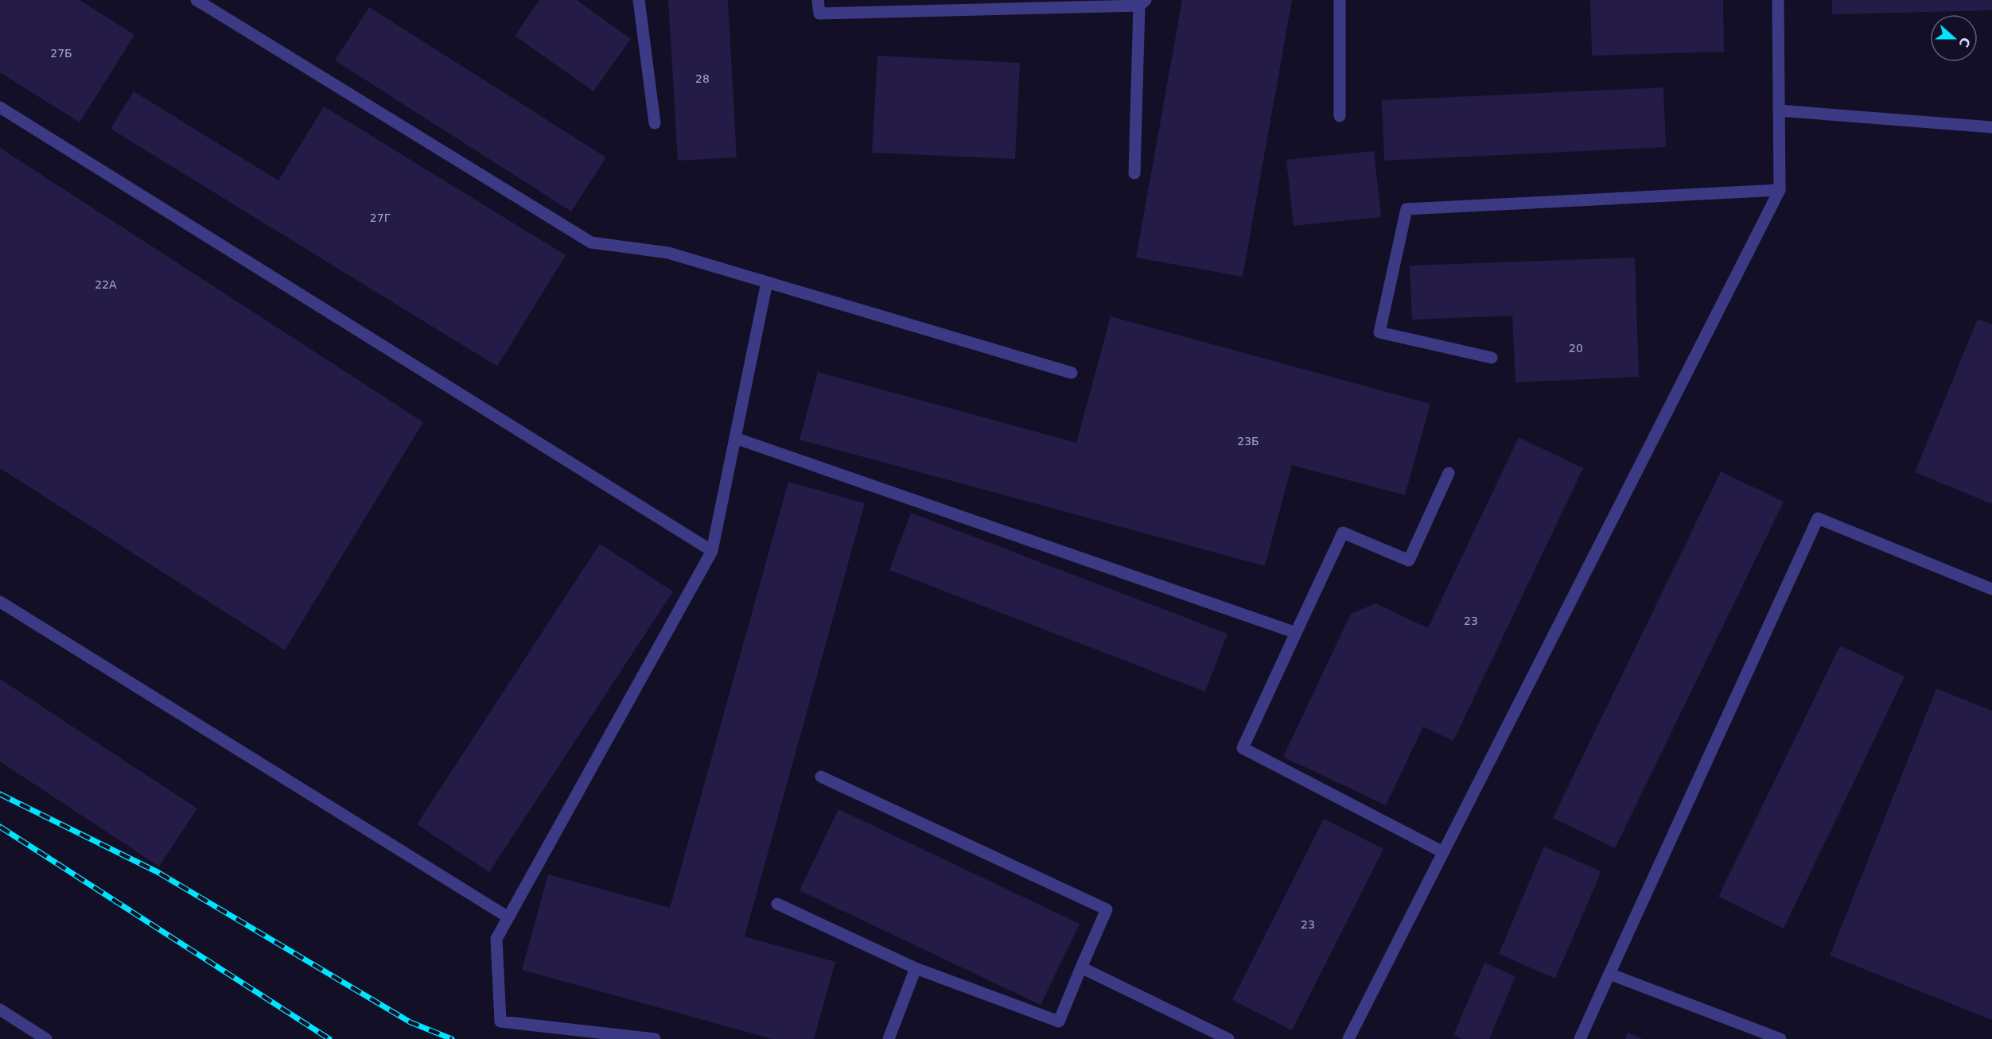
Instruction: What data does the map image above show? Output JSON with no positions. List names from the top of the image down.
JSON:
{
  "house_numbers": [
    "27Б",
    "28",
    "27Г",
    "22А",
    "20",
    "23Б",
    "23",
    "23"
  ],
  "north": "right"
}
